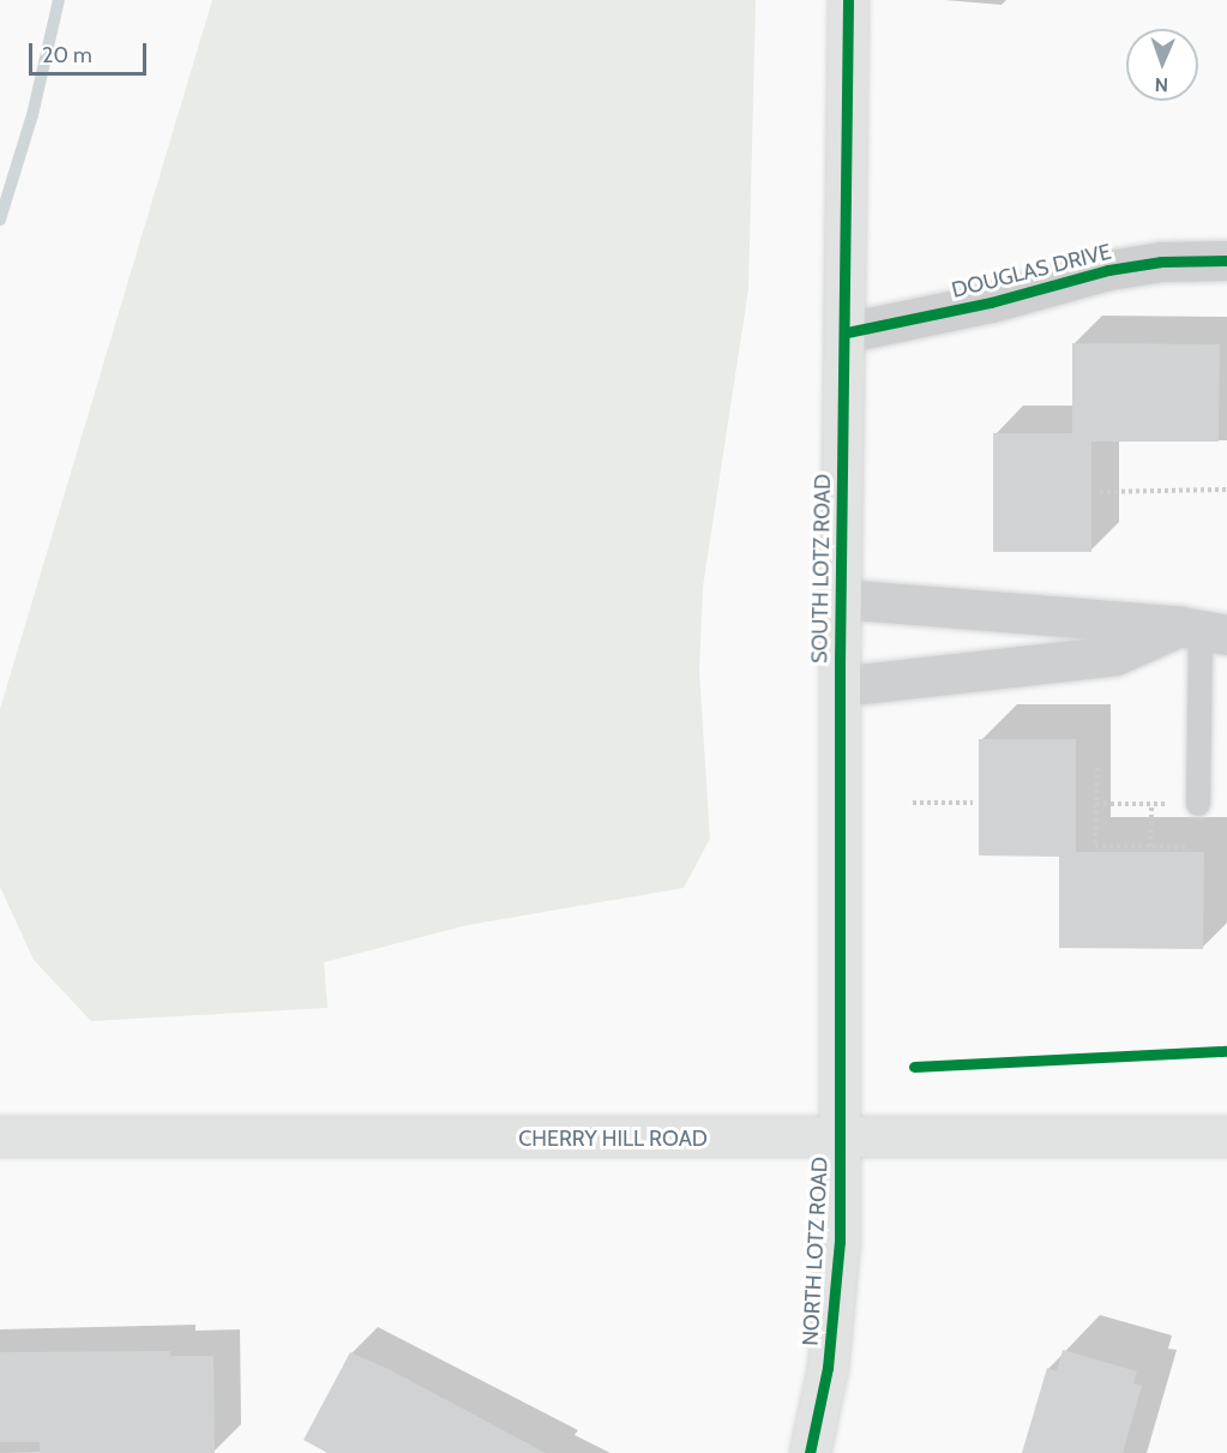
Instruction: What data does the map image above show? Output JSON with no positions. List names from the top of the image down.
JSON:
{
  "streets": {
    "street": [
      "DOUGLAS DRIVE",
      "SOUTH LOTZ ROAD",
      "CHERRY HILL ROAD",
      "NORTH LOTZ ROAD"
    ]
  },
  "crossings": [
    ["DOUGLAS DRIVE", "SOUTH LOTZ ROAD"],
    ["SOUTH LOTZ ROAD", "CHERRY HILL ROAD"],
    ["SOUTH LOTZ ROAD", "NORTH LOTZ ROAD"],
    ["CHERRY HILL ROAD", "NORTH LOTZ ROAD"]
  ],
  "scale_bar": "20 m",
  "north": "bottom"
}
